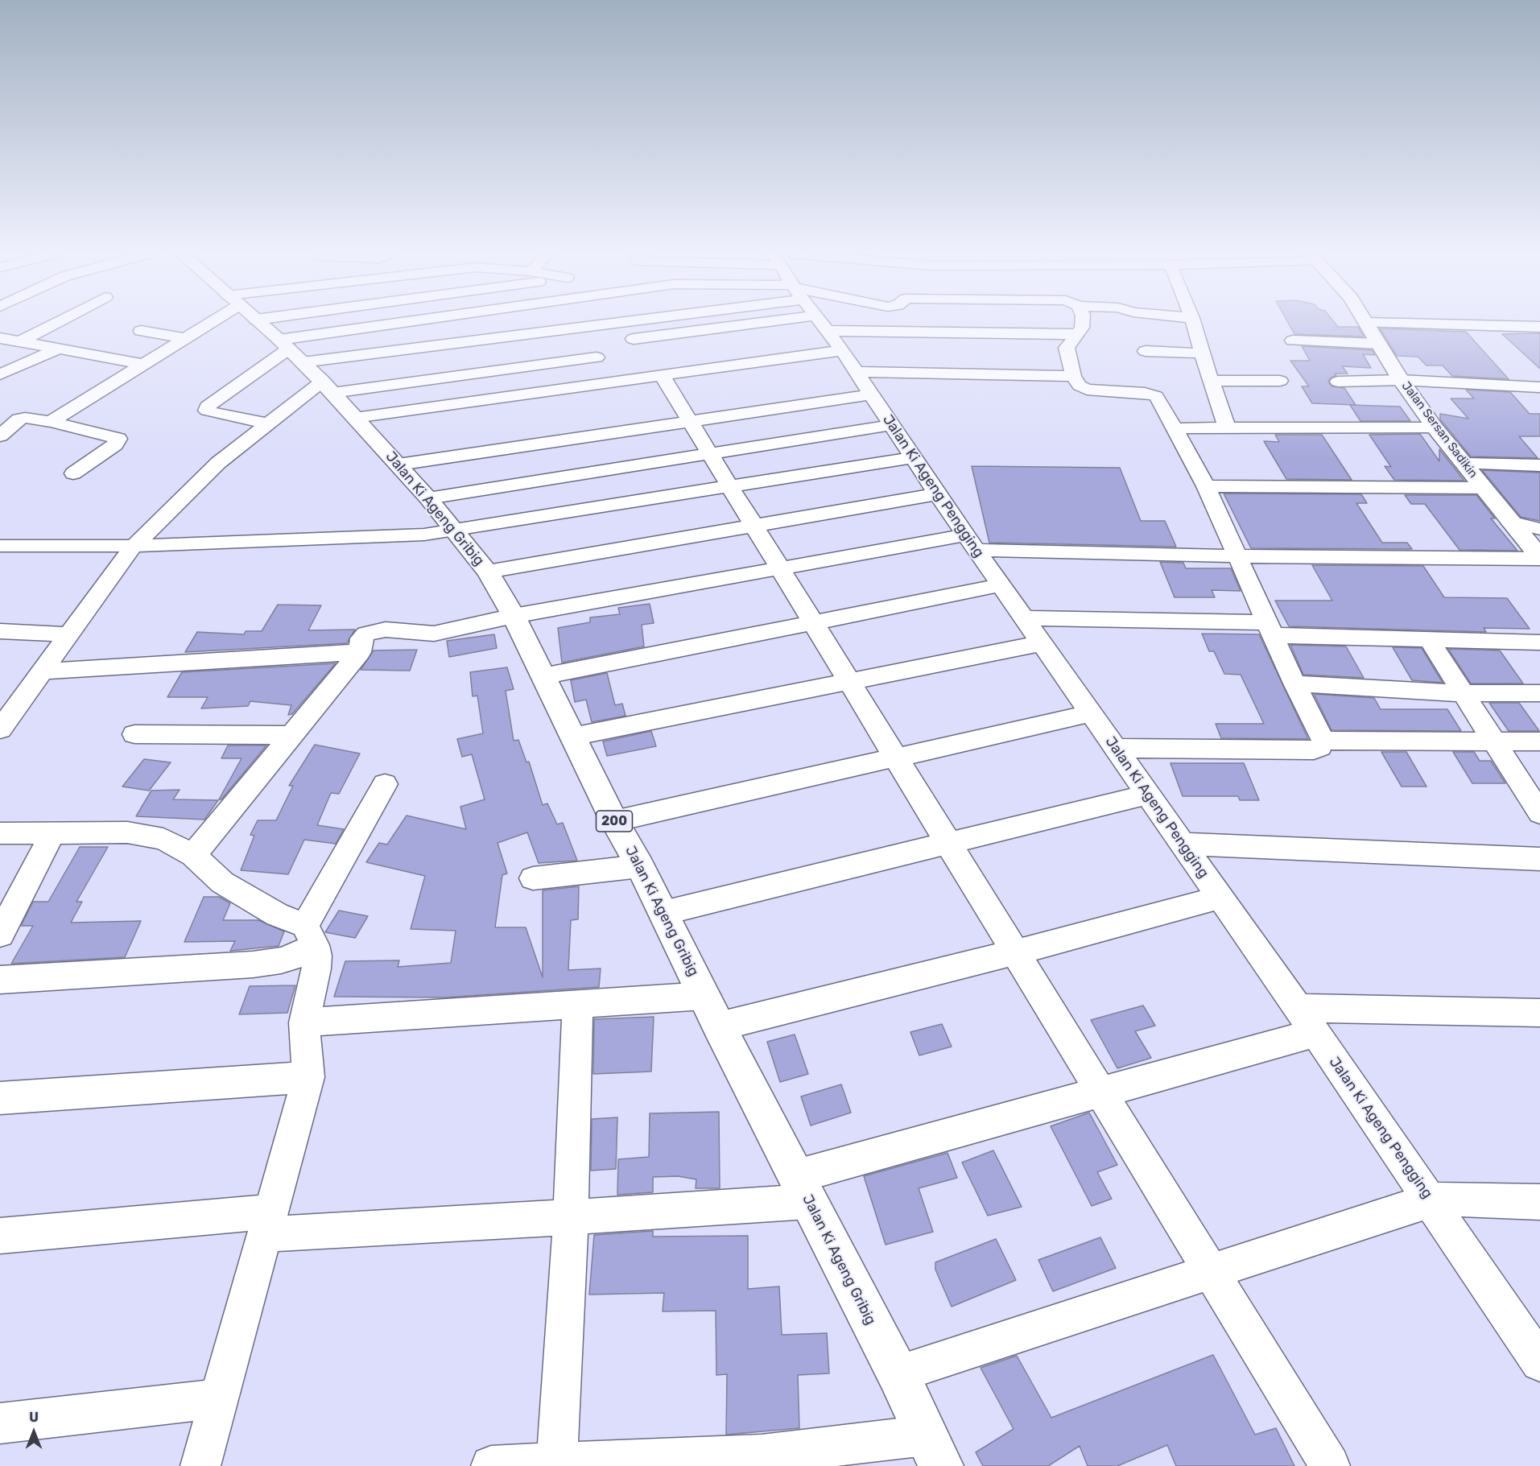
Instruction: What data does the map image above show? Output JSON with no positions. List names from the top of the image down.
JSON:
{
  "streets": {
    "main road": ["Jalan Sersan Sadikin", "Jalan Ki Ageng Gribig", "200"],
    "street": ["Jalan Ki Ageng Pengging"]
  },
  "north": "top"
}
